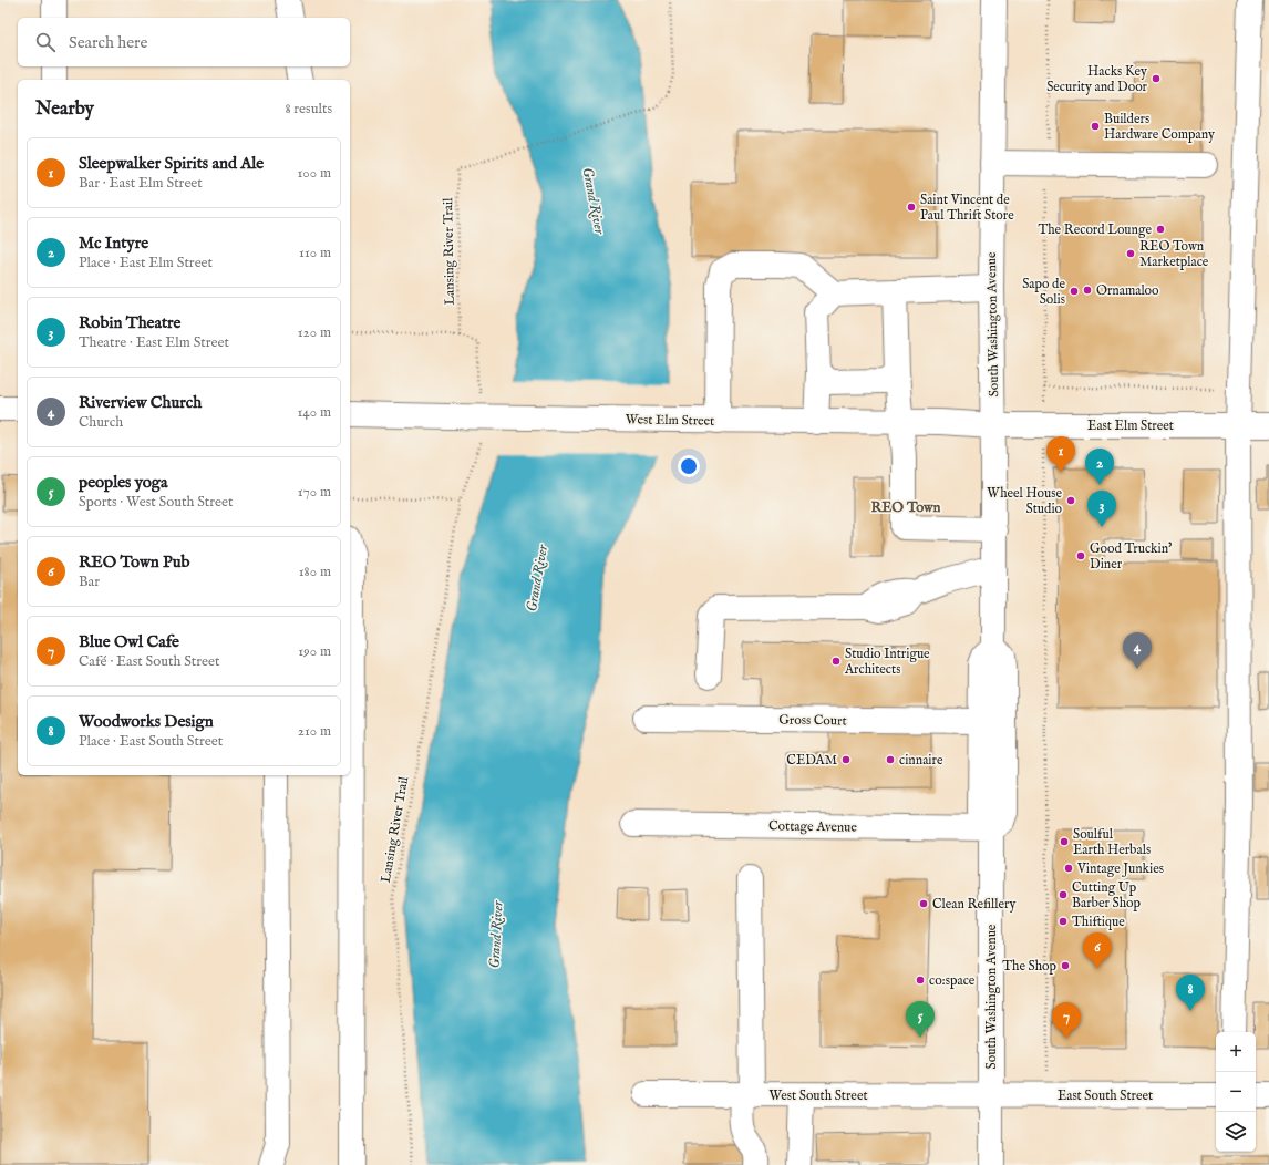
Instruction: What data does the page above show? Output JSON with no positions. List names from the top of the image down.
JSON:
{
  "streets": {
    "street": [
      "South Washington Avenue",
      "West Elm Street",
      "East Elm Street",
      "Gross Court",
      "Cottage Avenue",
      "West South Street",
      "East South Street"
    ],
    "path": ["Lansing River Trail"]
  },
  "crossings": [
    ["South Washington Avenue", "West Elm Street"],
    ["South Washington Avenue", "East Elm Street"],
    ["South Washington Avenue", "Cottage Avenue"],
    ["South Washington Avenue", "West South Street"],
    ["South Washington Avenue", "East South Street"],
    ["West Elm Street", "East Elm Street"],
    ["West South Street", "East South Street"]
  ],
  "districts": ["REO Town"],
  "water": ["Grand River"],
  "places": [
    "Hacks Key Security and Door",
    "Builders Hardware Company",
    "Saint Vincent de Paul Thrift Store",
    "The Record Lounge",
    "REO Town Marketplace",
    "Ornamaloo",
    "Sapo de Solis",
    "Wheel House Studio",
    "Good Truckin' Diner",
    "Studio Intrigue Architects",
    "CEDAM",
    "cinnaire",
    "Soulful Earth Herbals",
    "Vintage Junkies",
    "Cutting Up Barber Shop",
    "Clean Refillery",
    "Thiftique",
    "The Shop",
    "co:space"
  ],
  "page": {
    "search": "Search here",
    "heading": ["Nearby", "8 results"],
    "list": [
      {
        "mark": "1",
        "name": "Sleepwalker Spirits and Ale",
        "note": "Bar · East Elm Street",
        "value": "100 m"
      },
      {
        "mark": "2",
        "name": "Mc Intyre",
        "note": "Place · East Elm Street",
        "value": "110 m"
      },
      {
        "mark": "3",
        "name": "Robin Theatre",
        "note": "Theatre · East Elm Street",
        "value": "120 m"
      },
      {
        "mark": "4",
        "name": "Riverview Church",
        "note": "Church",
        "value": "140 m"
      },
      {
        "mark": "5",
        "name": "peoples yoga",
        "note": "Sports · West South Street",
        "value": "170 m"
      },
      {
        "mark": "6",
        "name": "REO Town Pub",
        "note": "Bar",
        "value": "180 m"
      },
      {
        "mark": "7",
        "name": "Blue Owl Cafe",
        "note": "Café · East South Street",
        "value": "190 m"
      },
      {
        "mark": "8",
        "name": "Woodworks Design",
        "note": "Place · East South Street",
        "value": "210 m"
      }
    ],
    "pins": [
      "1",
      "2",
      "3",
      "4",
      "6",
      "8",
      "5",
      "7"
    ],
    "map_buttons": ["+", "−"]
  }
}
